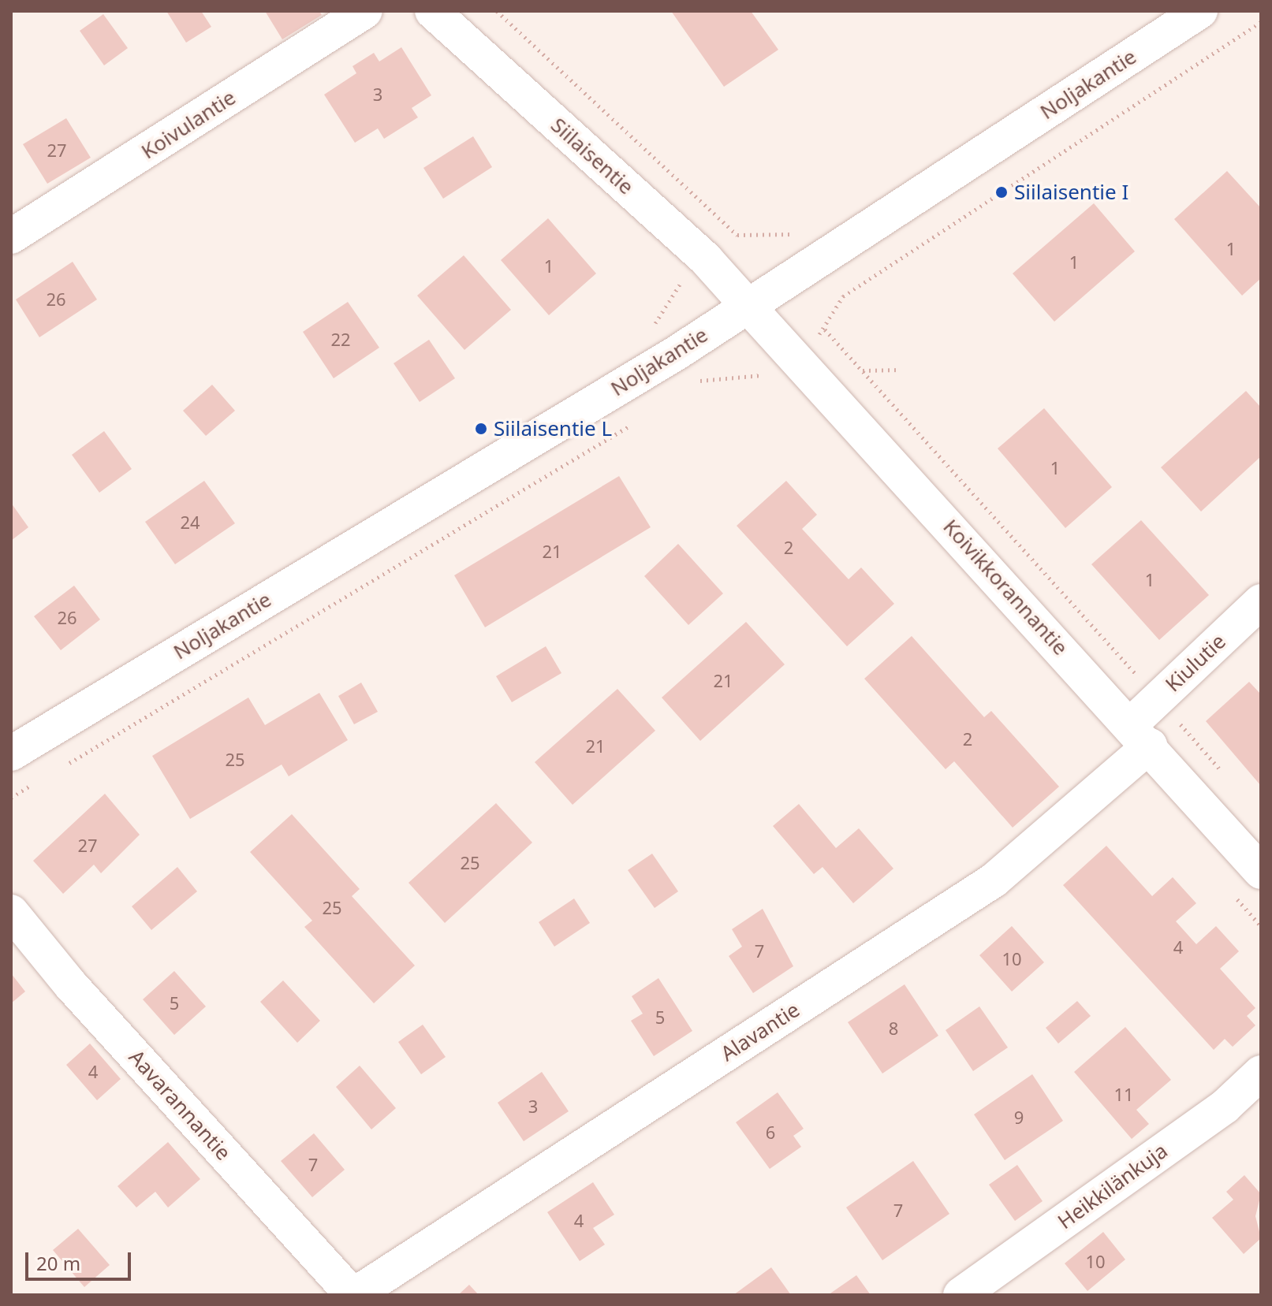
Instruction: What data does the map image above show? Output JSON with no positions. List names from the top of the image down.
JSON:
{
  "streets": {
    "street": [
      "Noljakantie",
      "Koivulantie",
      "Siilaisentie",
      "Koivikkorannantie",
      "Kiulutie",
      "Alavantie",
      "Aavarannantie",
      "Heikkilänkuja"
    ]
  },
  "crossings": [
    ["Noljakantie", "Siilaisentie"],
    ["Noljakantie", "Koivikkorannantie"],
    ["Siilaisentie", "Koivikkorannantie"],
    ["Koivikkorannantie", "Kiulutie"],
    ["Koivikkorannantie", "Alavantie"],
    ["Kiulutie", "Alavantie"],
    ["Alavantie", "Aavarannantie"]
  ],
  "places": ["Siilaisentie I", "Siilaisentie L"],
  "house_numbers": [
    "3",
    "27",
    "1",
    "1",
    "1",
    "26",
    "22",
    "1",
    "24",
    "2",
    "21",
    "1",
    "26",
    "21",
    "2",
    "21",
    "25",
    "27",
    "25",
    "25",
    "4",
    "7",
    "10",
    "5",
    "5",
    "8",
    "4",
    "11",
    "3",
    "9",
    "6",
    "7",
    "7",
    "4",
    "10"
  ],
  "scale_bar": "20 m"
}
